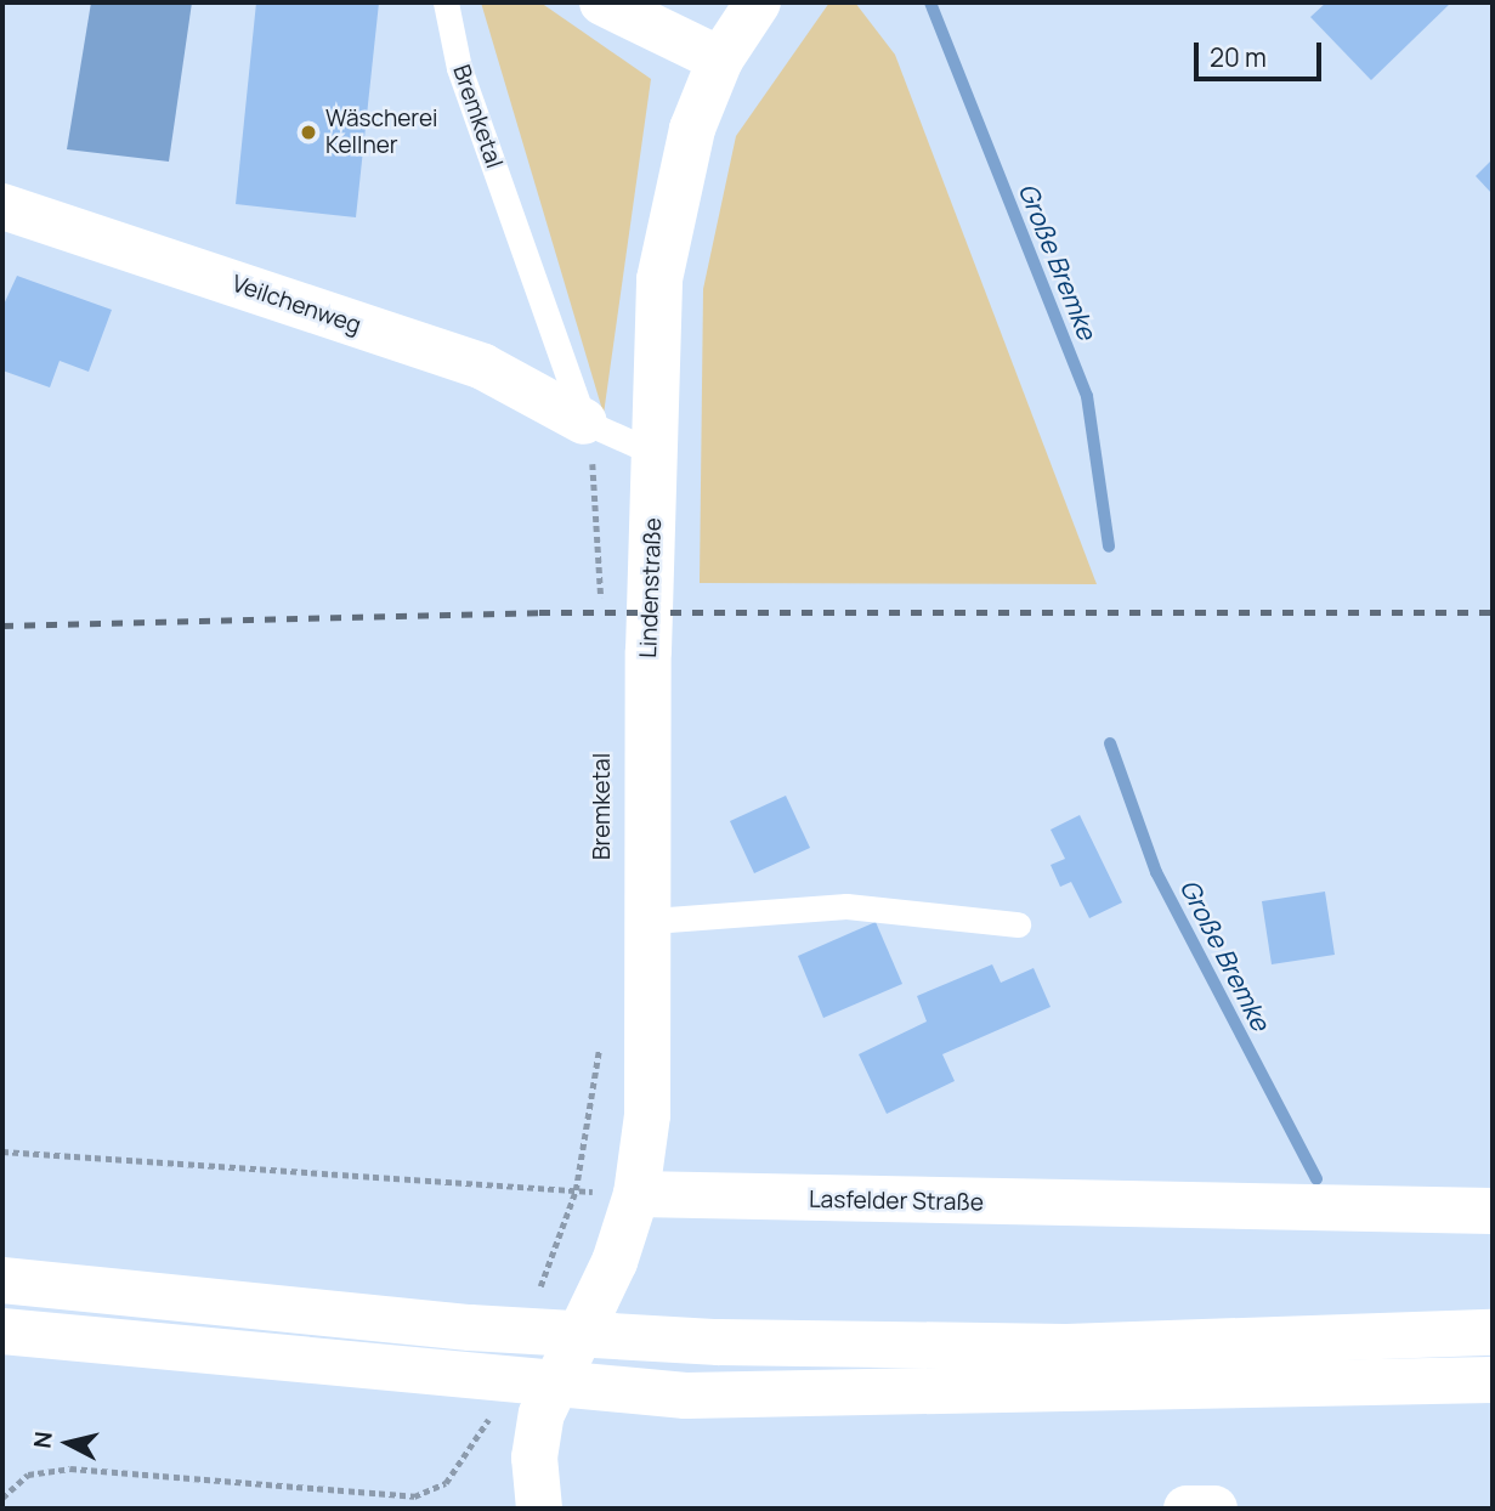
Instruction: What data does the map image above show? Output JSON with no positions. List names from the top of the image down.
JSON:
{
  "streets": {
    "main road": ["Veilchenweg", "Lindenstraße", "Lasfelder Straße"],
    "lane": ["Bremketal"]
  },
  "crossings": [
    ["Bremketal", "Veilchenweg"],
    ["Lindenstraße", "Lasfelder Straße"]
  ],
  "water": ["Große Bremke"],
  "places": ["Wäscherei Kellner"],
  "scale_bar": "20 m",
  "north": "left"
}
